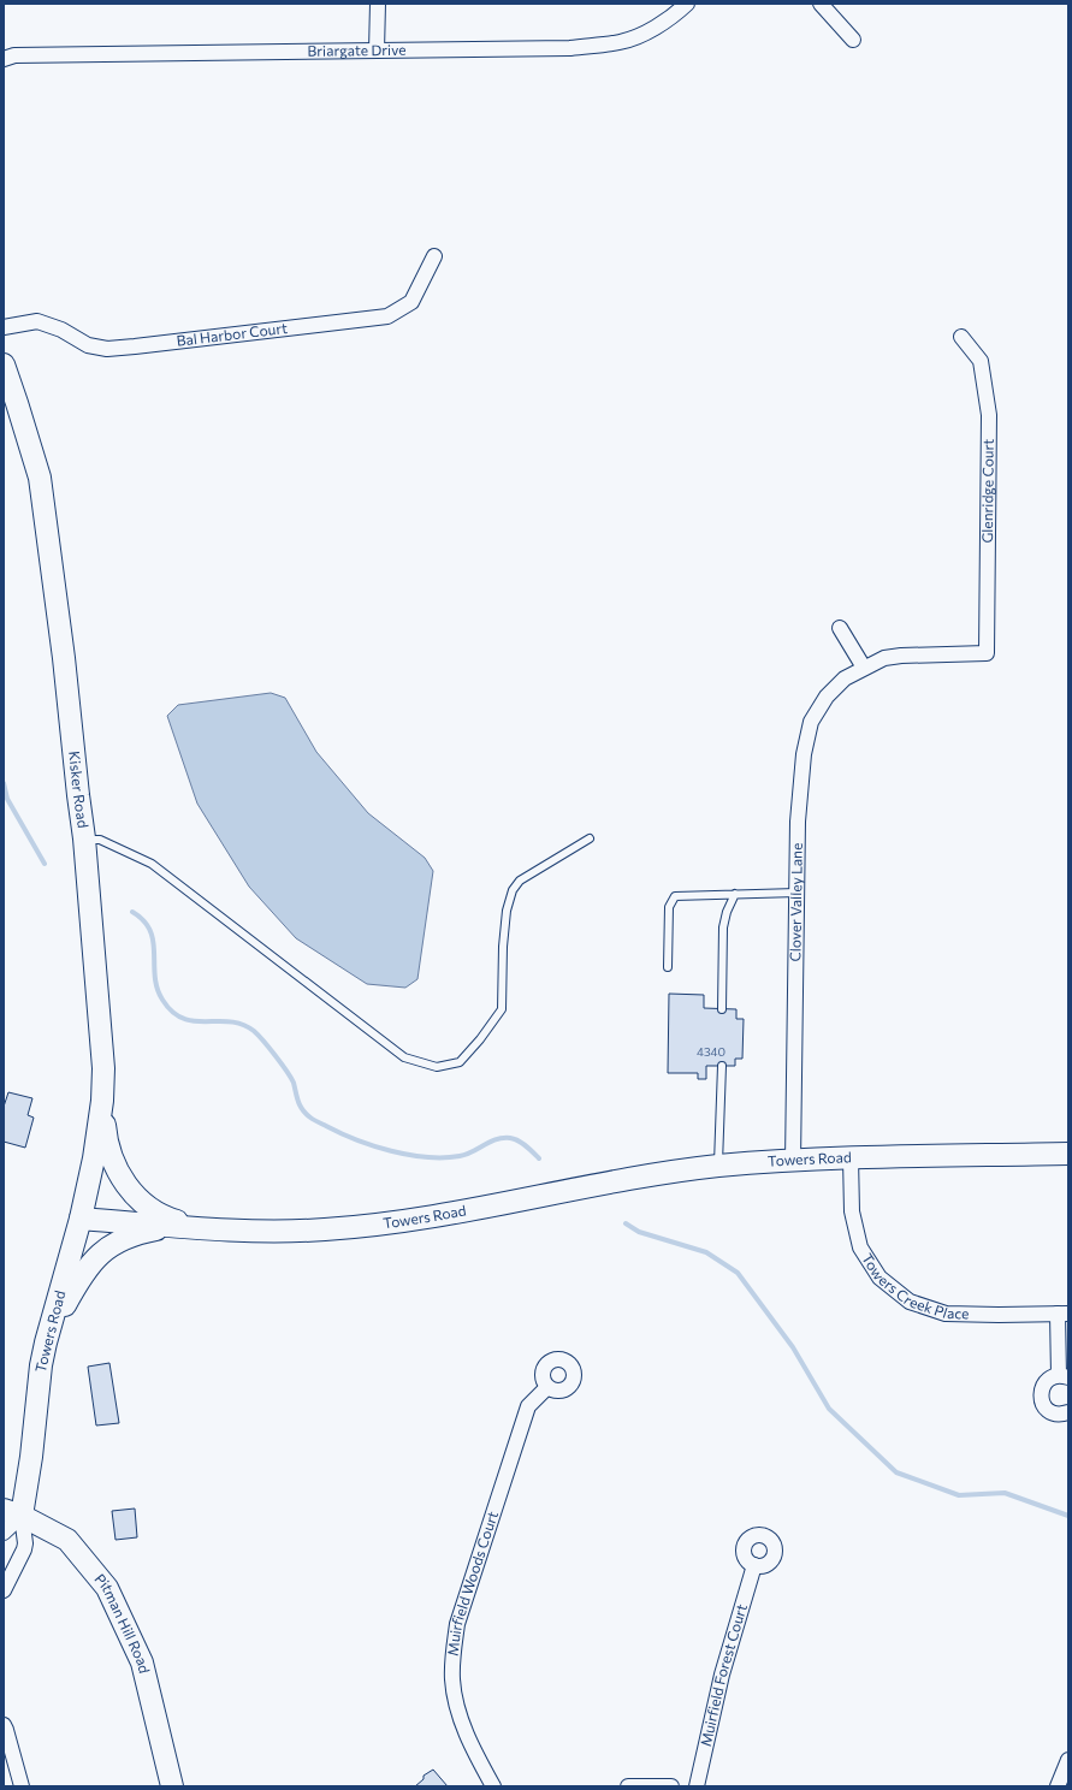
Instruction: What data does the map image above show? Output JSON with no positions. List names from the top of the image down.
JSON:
{
  "streets": {
    "main road": ["Kisker Road", "Towers Road", "Pitman Hill Road"],
    "street": [
      "Briargate Drive",
      "Bal Harbor Court",
      "Glenridge Court",
      "Clover Valley Lane",
      "Towers Creek Place",
      "Muirfield Woods Court",
      "Muirfield Forest Court"
    ]
  },
  "crossings": [
    ["Glenridge Court", "Clover Valley Lane"],
    ["Kisker Road", "Towers Road"],
    ["Clover Valley Lane", "Towers Road"],
    ["Towers Road", "Towers Creek Place"],
    ["Towers Road", "Pitman Hill Road"]
  ],
  "house_numbers": ["4340"]
}
